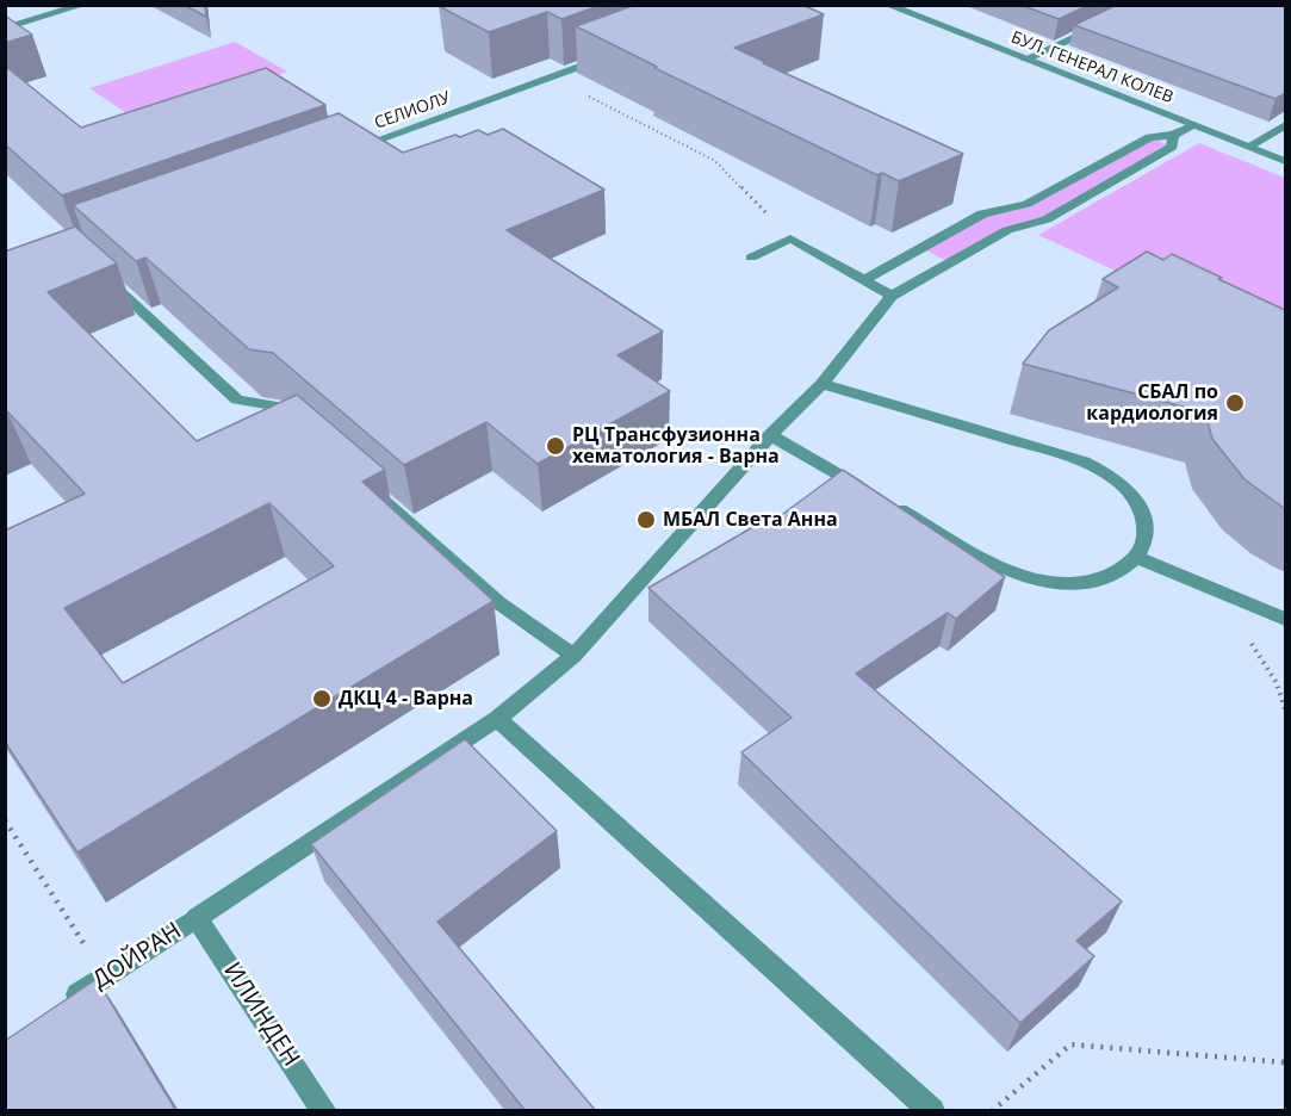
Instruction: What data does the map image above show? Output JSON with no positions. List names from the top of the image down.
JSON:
{
  "streets": {
    "street": [
      "БУЛ. ГЕНЕРАЛ КОЛЕВ",
      "СЕЛИОЛУ",
      "ДОЙРАН",
      "ИЛИНДЕН"
    ]
  },
  "crossings": [
    ["ДОЙРАН", "ИЛИНДЕН"]
  ],
  "places": [
    "СБАЛ по кардиология",
    "РЦ Трансфузионна хематология - Варна",
    "МБАЛ Света Анна",
    "ДКЦ 4 - Варна"
  ]
}
